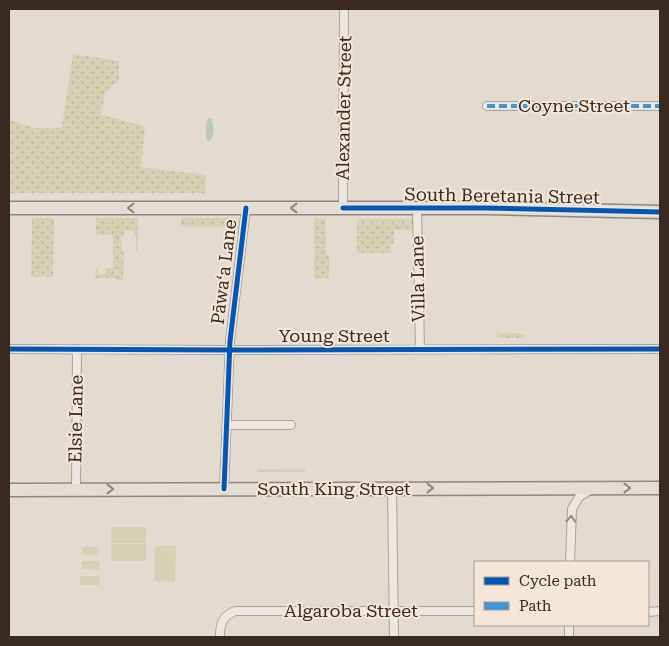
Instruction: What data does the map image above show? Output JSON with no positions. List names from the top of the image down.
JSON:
{
  "streets": {
    "main road": ["South Beretania Street", "South King Street"],
    "street": [
      "Coyne Street",
      "Alexander Street",
      "Pāwaʻa Lane",
      "Villa Lane",
      "Young Street",
      "Elsie Lane",
      "Algaroba Street"
    ]
  },
  "crossings": [
    ["Alexander Street", "South Beretania Street"],
    ["South Beretania Street", "Pāwaʻa Lane"],
    ["South Beretania Street", "Villa Lane"],
    ["Pāwaʻa Lane", "Young Street"],
    ["Pāwaʻa Lane", "South King Street"],
    ["Villa Lane", "Young Street"],
    ["Young Street", "Elsie Lane"],
    ["Elsie Lane", "South King Street"]
  ],
  "one_way": ["South Beretania Street", "South King Street"],
  "legend": ["Cycle path", "Path"]
}
